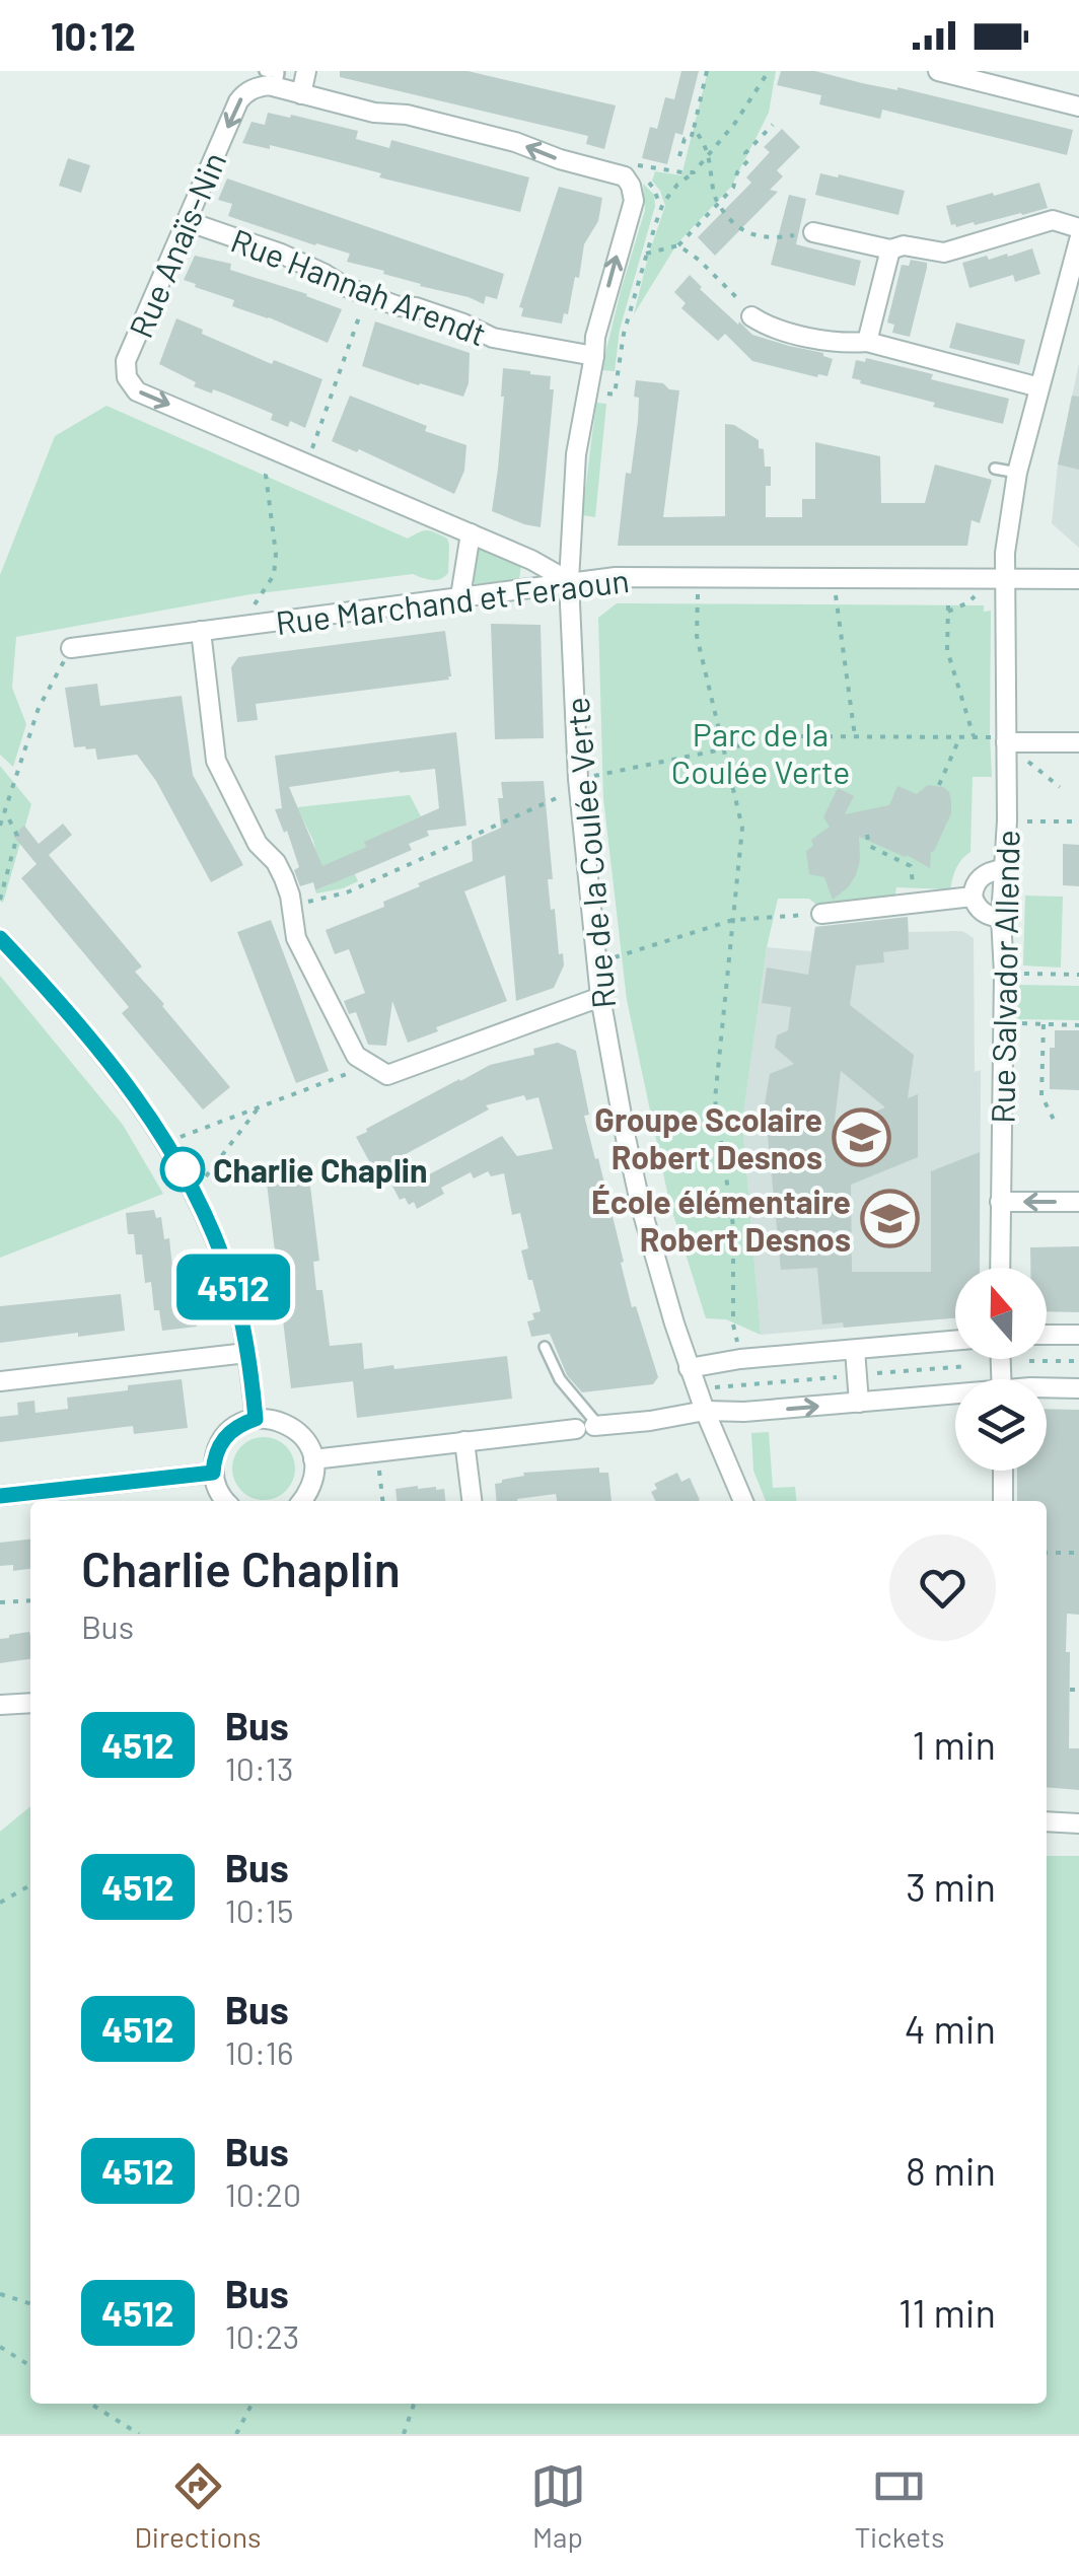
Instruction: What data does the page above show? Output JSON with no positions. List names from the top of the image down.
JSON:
{
  "streets": {
    "street": [
      "Rue Anaïs-Nin",
      "Rue Hannah Arendt",
      "Rue Marchand et Feraoun",
      "Rue de la Coulée Verte",
      "Rue Salvador Allende"
    ]
  },
  "crossings": [
    ["Rue Anaïs-Nin", "Rue Hannah Arendt"],
    ["Rue Anaïs-Nin", "Rue Marchand et Feraoun"],
    ["Rue Anaïs-Nin", "Rue de la Coulée Verte"],
    ["Rue Hannah Arendt", "Rue de la Coulée Verte"],
    ["Rue Marchand et Feraoun", "Rue de la Coulée Verte"],
    ["Rue Marchand et Feraoun", "Rue Salvador Allende"]
  ],
  "parks": ["Parc de la Coulée Verte"],
  "places": {
    "school or university": ["Groupe Scolaire Robert Desnos", "École élémentaire Robert Desnos"],
    "other": ["Charlie Chaplin"]
  },
  "lines": ["bus line 4512"],
  "north": "top",
  "page": {
    "status": "10:12",
    "on_map": "4512",
    "heading": ["Charlie Chaplin", "Bus"],
    "list": [
      {
        "mark": "4512",
        "name": "Bus",
        "note": "10:13",
        "value": "1 min"
      },
      {
        "mark": "4512",
        "name": "Bus",
        "note": "10:15",
        "value": "3 min"
      },
      {
        "mark": "4512",
        "name": "Bus",
        "note": "10:16",
        "value": "4 min"
      },
      {
        "mark": "4512",
        "name": "Bus",
        "note": "10:20",
        "value": "8 min"
      },
      {
        "mark": "4512",
        "name": "Bus",
        "note": "10:23",
        "value": "11 min"
      }
    ],
    "tabs": ["Directions", "Map", "Tickets"]
  }
}
